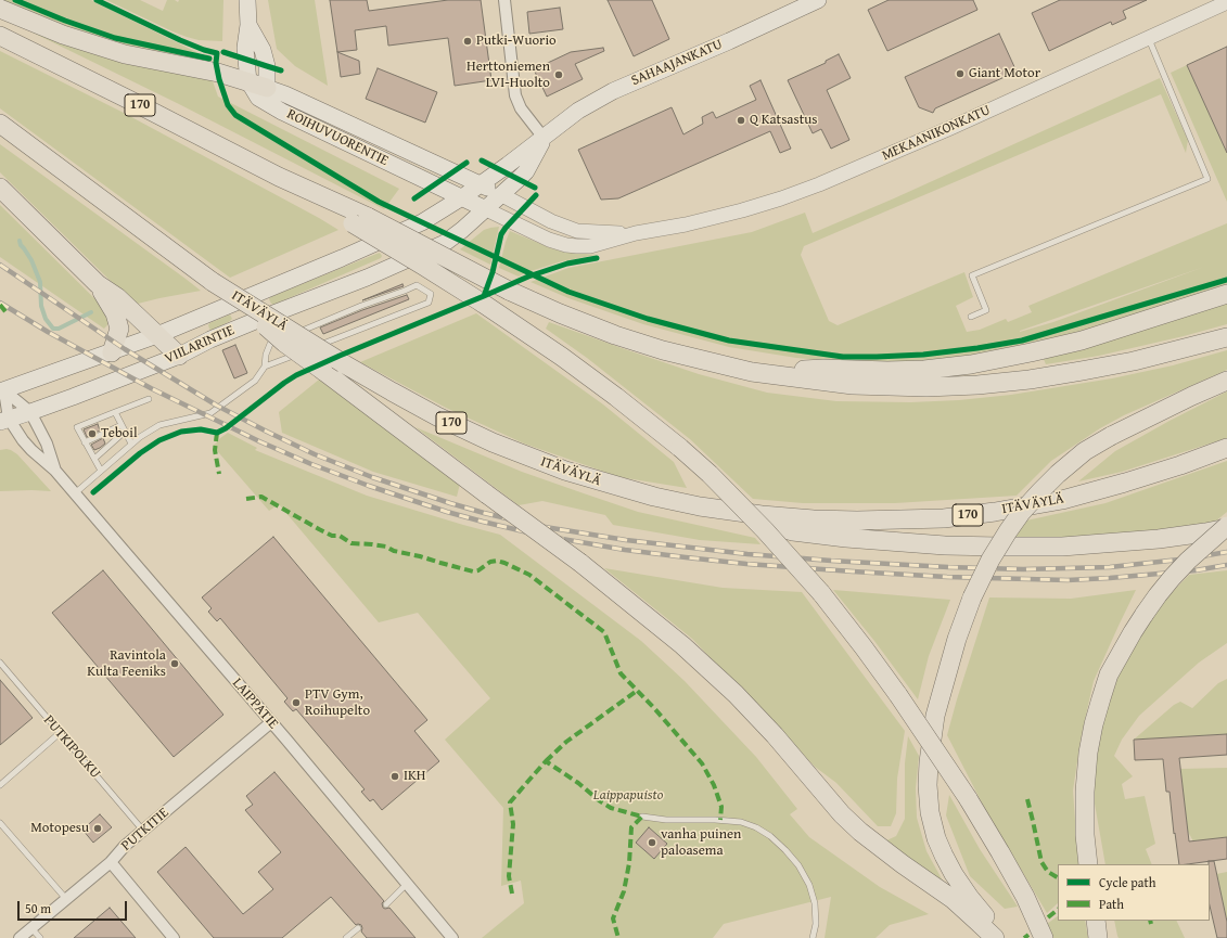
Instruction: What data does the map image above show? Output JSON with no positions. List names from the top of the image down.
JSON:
{
  "streets": {
    "highway": ["170", "ITÄVÄYLÄ"],
    "main road": ["SAHAAJANKATU", "ROIHUVUORENTIE", "VIILARINTIE"],
    "street": ["MEKAANIKONKATU", "LAIPPATIE", "PUTKITIE"],
    "lane": ["PUTKIPOLKU"]
  },
  "crossings": [
    ["SAHAAJANKATU", "MEKAANIKONKATU"],
    ["SAHAAJANKATU", "ROIHUVUORENTIE"],
    ["SAHAAJANKATU", "VIILARINTIE"],
    ["MEKAANIKONKATU", "ROIHUVUORENTIE"],
    ["MEKAANIKONKATU", "VIILARINTIE"],
    ["ROIHUVUORENTIE", "VIILARINTIE"],
    ["VIILARINTIE", "LAIPPATIE"],
    ["LAIPPATIE", "PUTKITIE"],
    ["PUTKIPOLKU", "PUTKITIE"]
  ],
  "parks": ["Laippapuisto"],
  "places": [
    "Putki-Wuorio",
    "Giant Motor",
    "Herttoniemen LVI-Huolto",
    "Q Katsastus",
    "Teboil",
    "Ravintola Kulta Feeniks",
    "PTV Gym, Roihupelto",
    "IKH",
    "Motopesu",
    "vanha puinen paloasema"
  ],
  "legend": ["Cycle path", "Path"],
  "scale_bar": "50 m"
}
